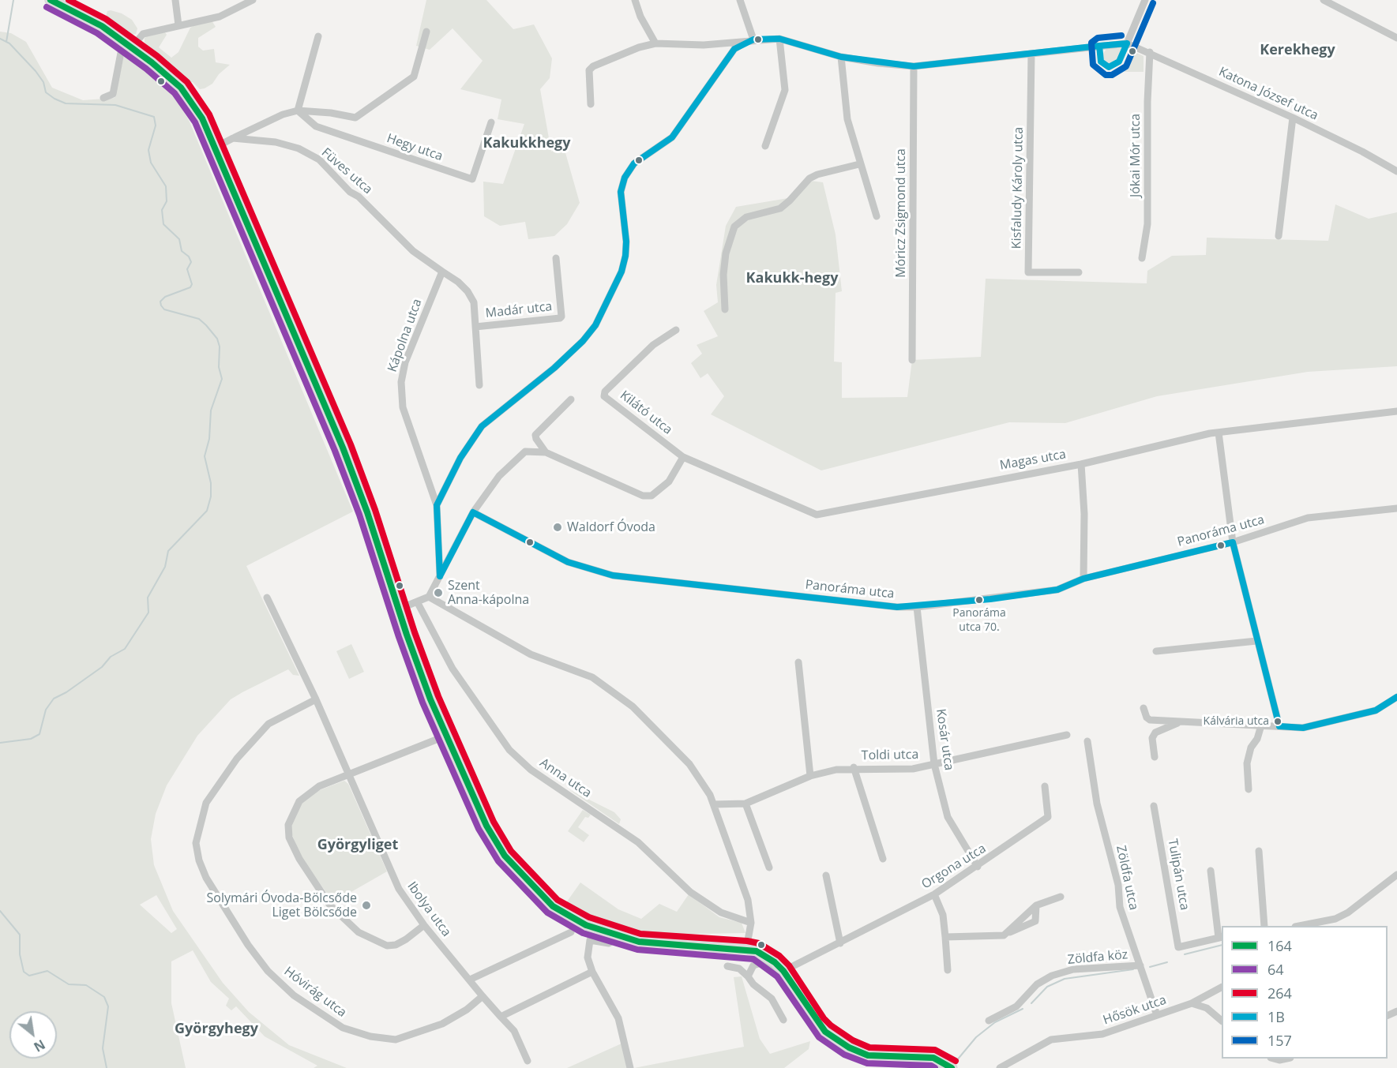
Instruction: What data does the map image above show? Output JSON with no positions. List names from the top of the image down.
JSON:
{
  "streets": {
    "street": [
      "Katona József utca",
      "Hegy utca",
      "Jókai Mór utca",
      "Füves utca",
      "Kisfaludy Károly utca",
      "Móricz Zsigmond utca",
      "Madár utca",
      "Kápolna utca",
      "Kilátó utca",
      "Magas utca",
      "Panoráma utca",
      "Kosár utca",
      "Toldi utca",
      "Anna utca",
      "Orgona utca",
      "Tulipán utca",
      "Zöldfa utca",
      "Ibolya utca",
      "Zöldfa köz",
      "Hóvirág utca",
      "Hősök utca"
    ]
  },
  "crossings": [
    ["Katona József utca", "Jókai Mór utca"],
    ["Füves utca", "Kápolna utca"],
    ["Kilátó utca", "Magas utca"],
    ["Panoráma utca", "Kosár utca"],
    ["Kosár utca", "Toldi utca"],
    ["Kosár utca", "Orgona utca"],
    ["Zöldfa utca", "Zöldfa köz"],
    ["Zöldfa utca", "Hősök utca"],
    ["Ibolya utca", "Hóvirág utca"]
  ],
  "districts": [
    "Kerekhegy",
    "Kakukkhegy",
    "Kakukk-hegy",
    "Györgyliget",
    "Györgyhegy"
  ],
  "places": [
    "Waldorf Óvoda",
    "Szent Anna-kápolna",
    "Panoráma utca 70.",
    "Kálvária utca",
    "Solymári Óvoda-Bölcsőde Liget Bölcsőde"
  ],
  "lines": [
    "transit line 164",
    "transit line 264",
    "transit line 157",
    "transit line 64",
    "transit line 1B"
  ],
  "legend": [
    "164",
    "64",
    "264",
    "1B",
    "157"
  ],
  "north": "bottom right"
}
